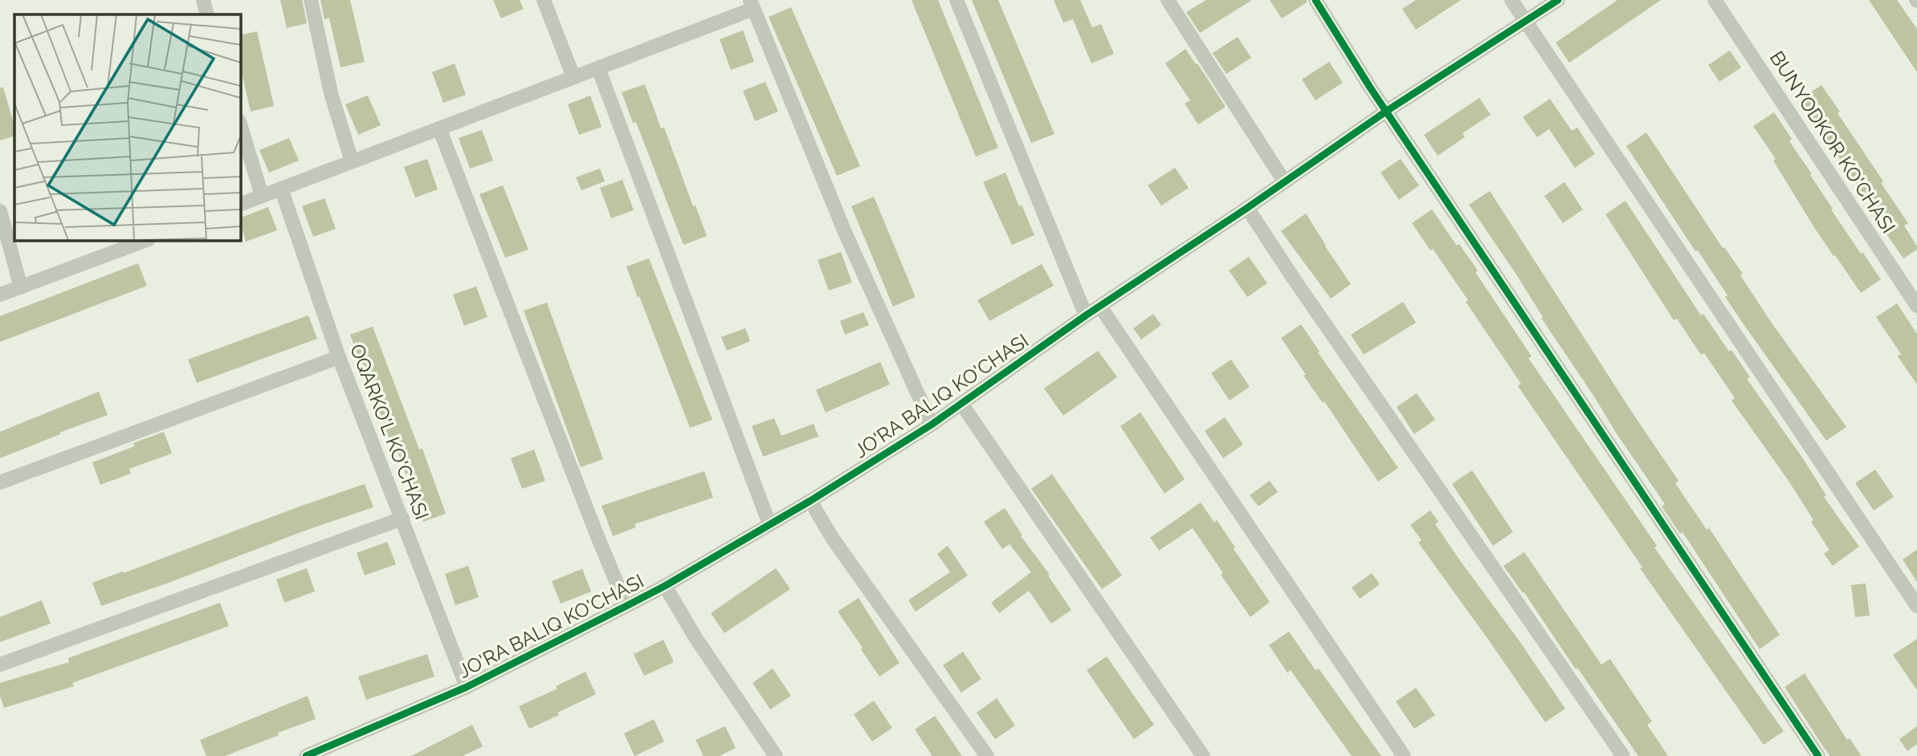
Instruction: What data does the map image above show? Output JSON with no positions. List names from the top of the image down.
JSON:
{
  "streets": {
    "street": ["BUNYODKOR KO'CHASI", "JO'RA BALIQ KO'CHASI", "OQARKO'L KO'CHASI"]
  },
  "crossings": [
    ["JO'RA BALIQ KO'CHASI", "OQARKO'L KO'CHASI"]
  ]
}
